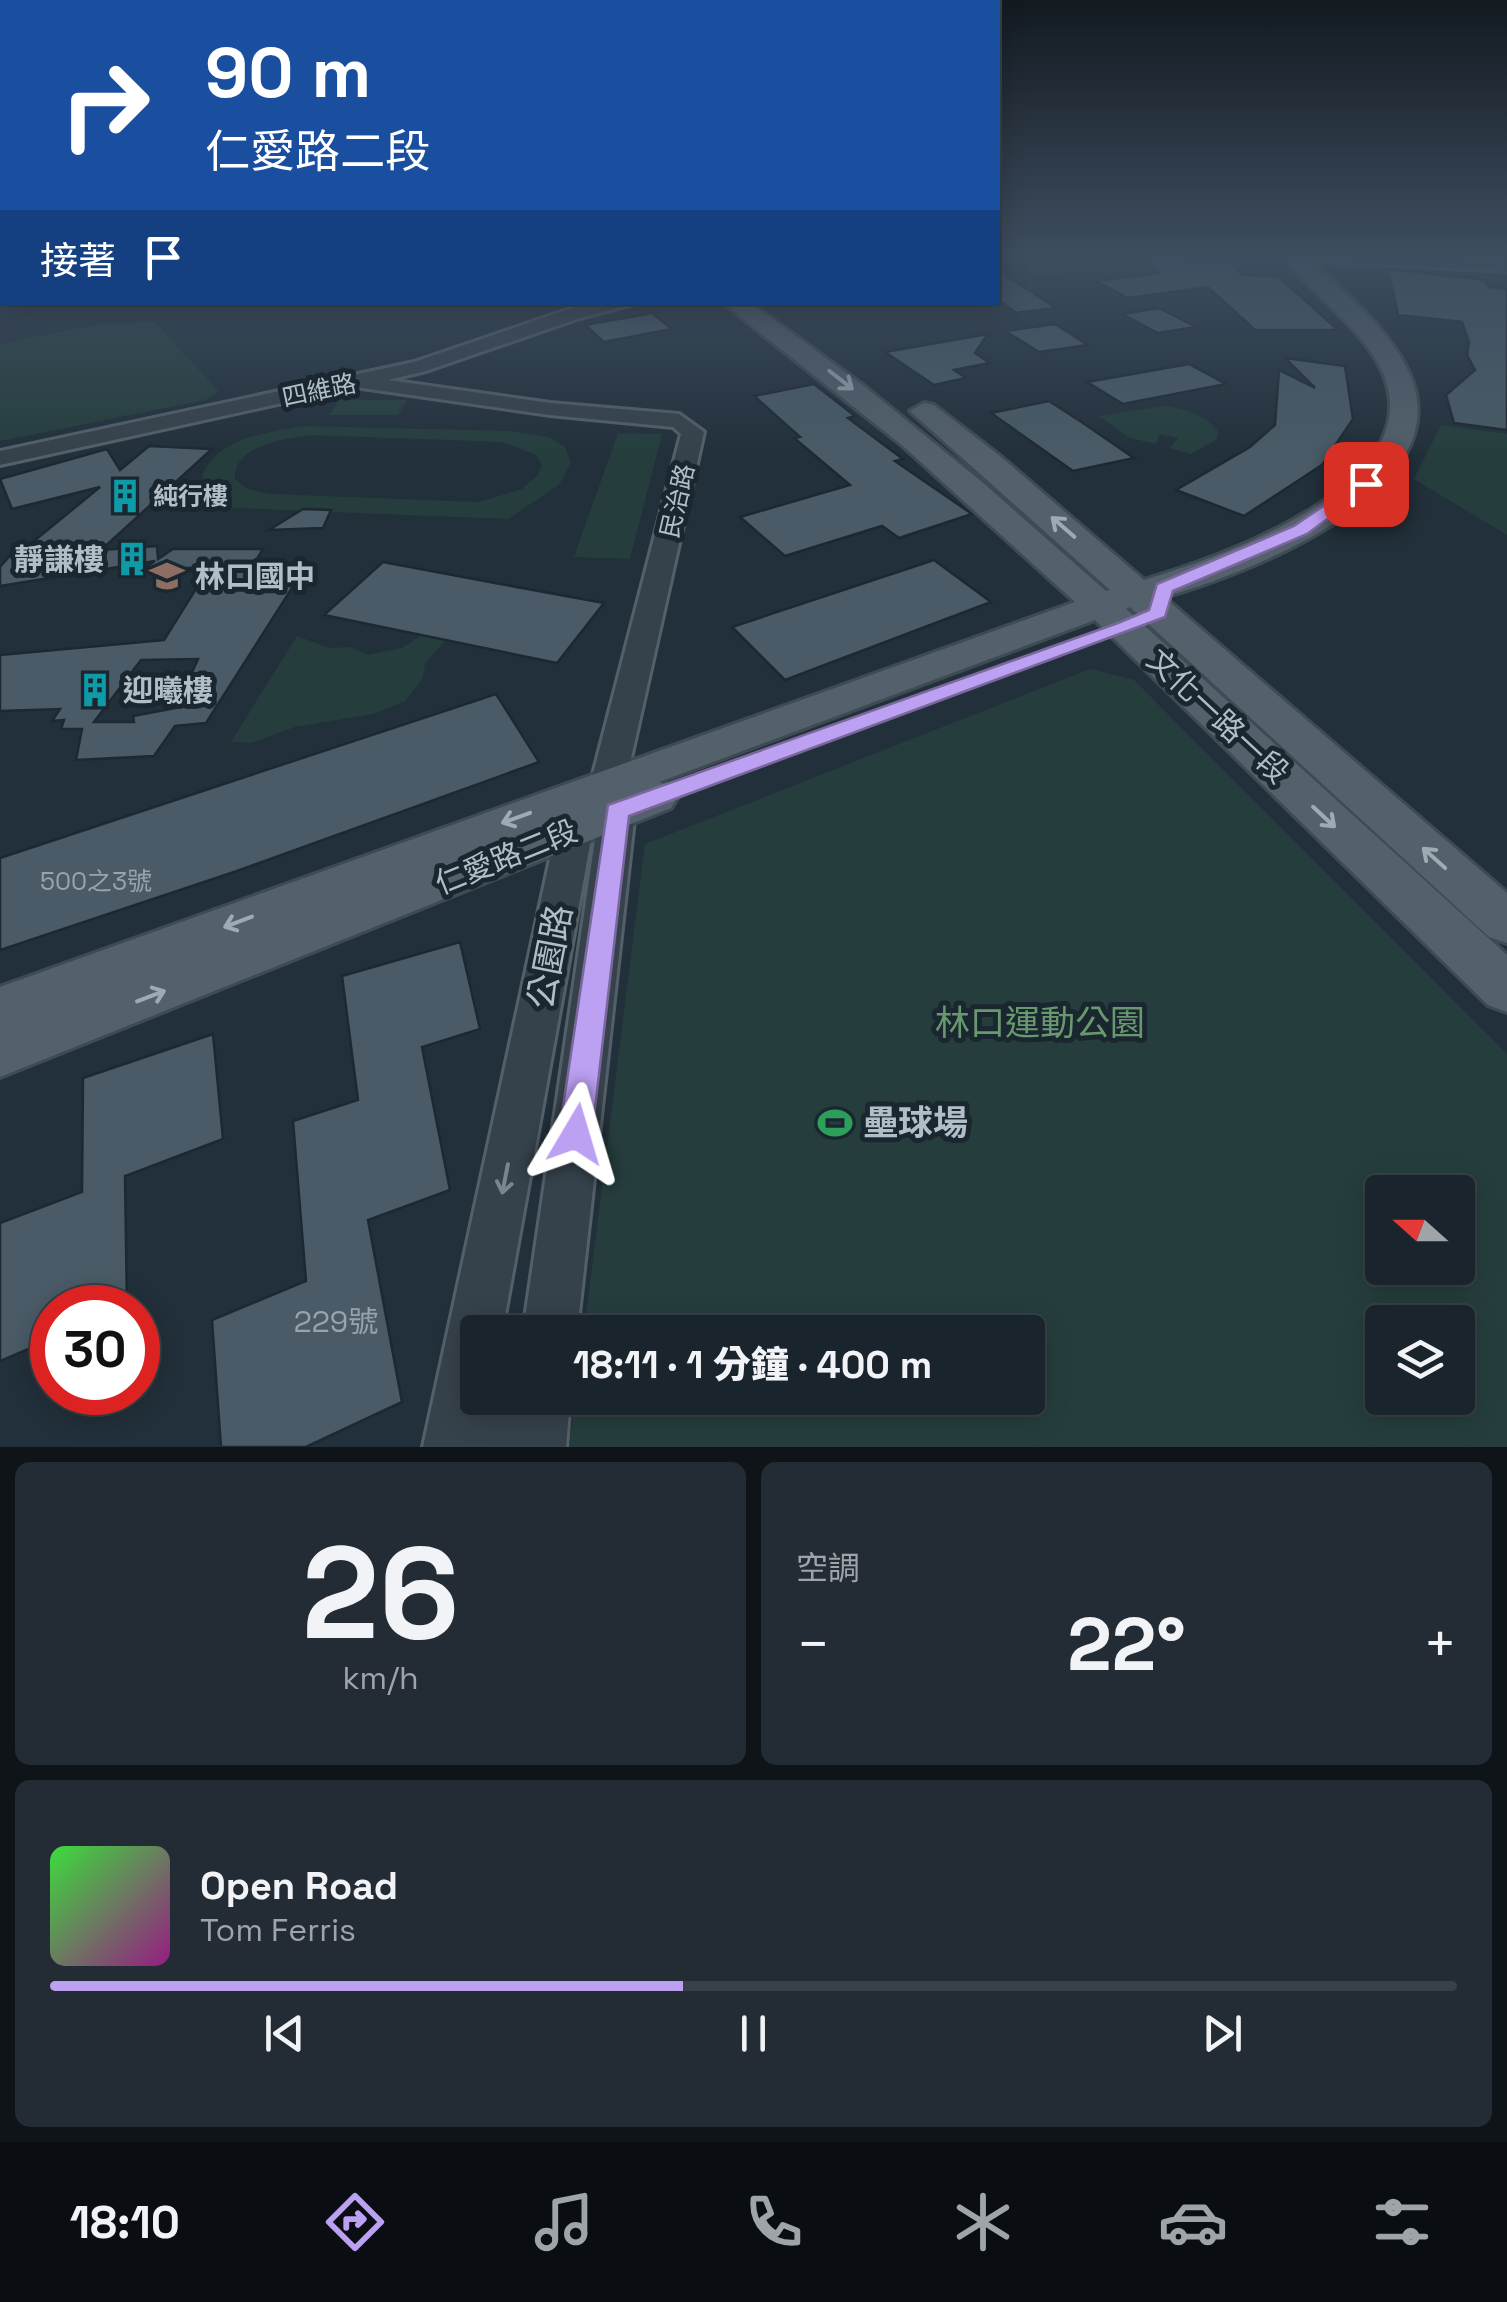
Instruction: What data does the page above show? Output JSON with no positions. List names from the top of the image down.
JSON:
{
  "streets": {
    "main road": ["文化一路一段", "仁愛路二段"],
    "street": ["四維路", "民治路", "公園路"]
  },
  "crossings": [
    ["四維路", "民治路"],
    ["民治路", "仁愛路二段"],
    ["民治路", "公園路"],
    ["文化一路一段", "仁愛路二段"],
    ["仁愛路二段", "公園路"]
  ],
  "parks": ["林口運動公園"],
  "places": {
    "building": ["純行樓", "靜謙樓", "迎曦樓"],
    "school or university": ["林口國中"],
    "sports": ["壘球場"]
  },
  "house_numbers": ["500之3號", "229號"],
  "north": "left",
  "page": {
    "turn": ["90 m", "仁愛路二段"],
    "then": "接著",
    "limit": "30",
    "trip": "18:11 · 1 分鐘 · 400 m",
    "tile": [
      ["26", "km/h"],
      "空調"
    ],
    "heat": ["−", "22°", "+"],
    "song": ["Open Road", "Tom Ferris"],
    "tabs": "18:10"
  }
}
